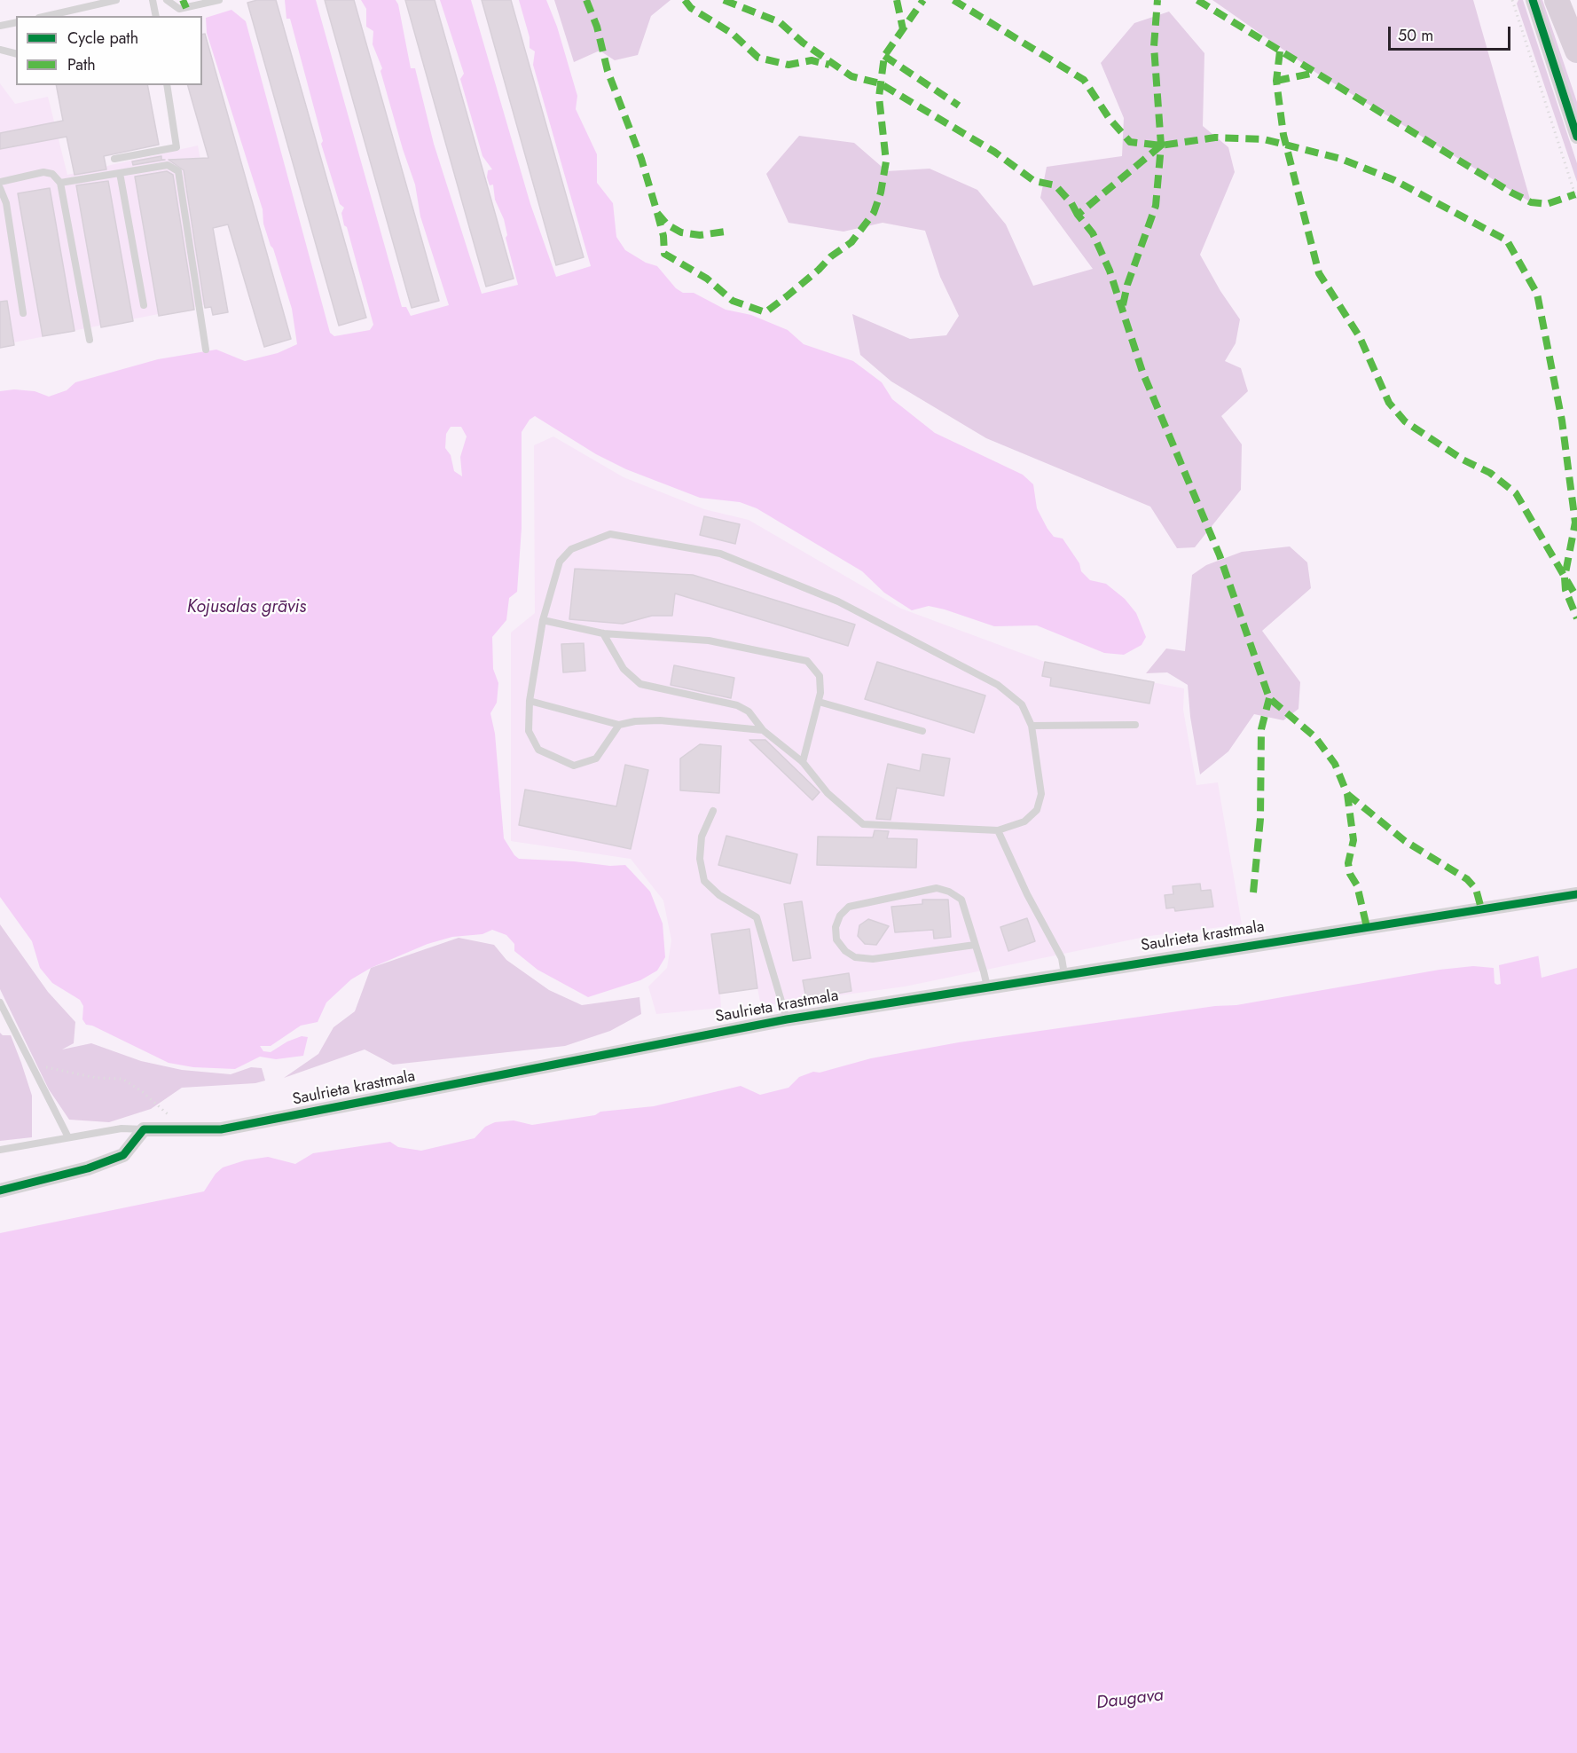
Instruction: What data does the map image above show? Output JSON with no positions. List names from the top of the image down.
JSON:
{
  "streets": {
    "street": ["Saulrieta krastmala"]
  },
  "water": ["Kojusalas grāvis", "Daugava"],
  "legend": ["Cycle path", "Path"],
  "scale_bar": "50 m"
}
